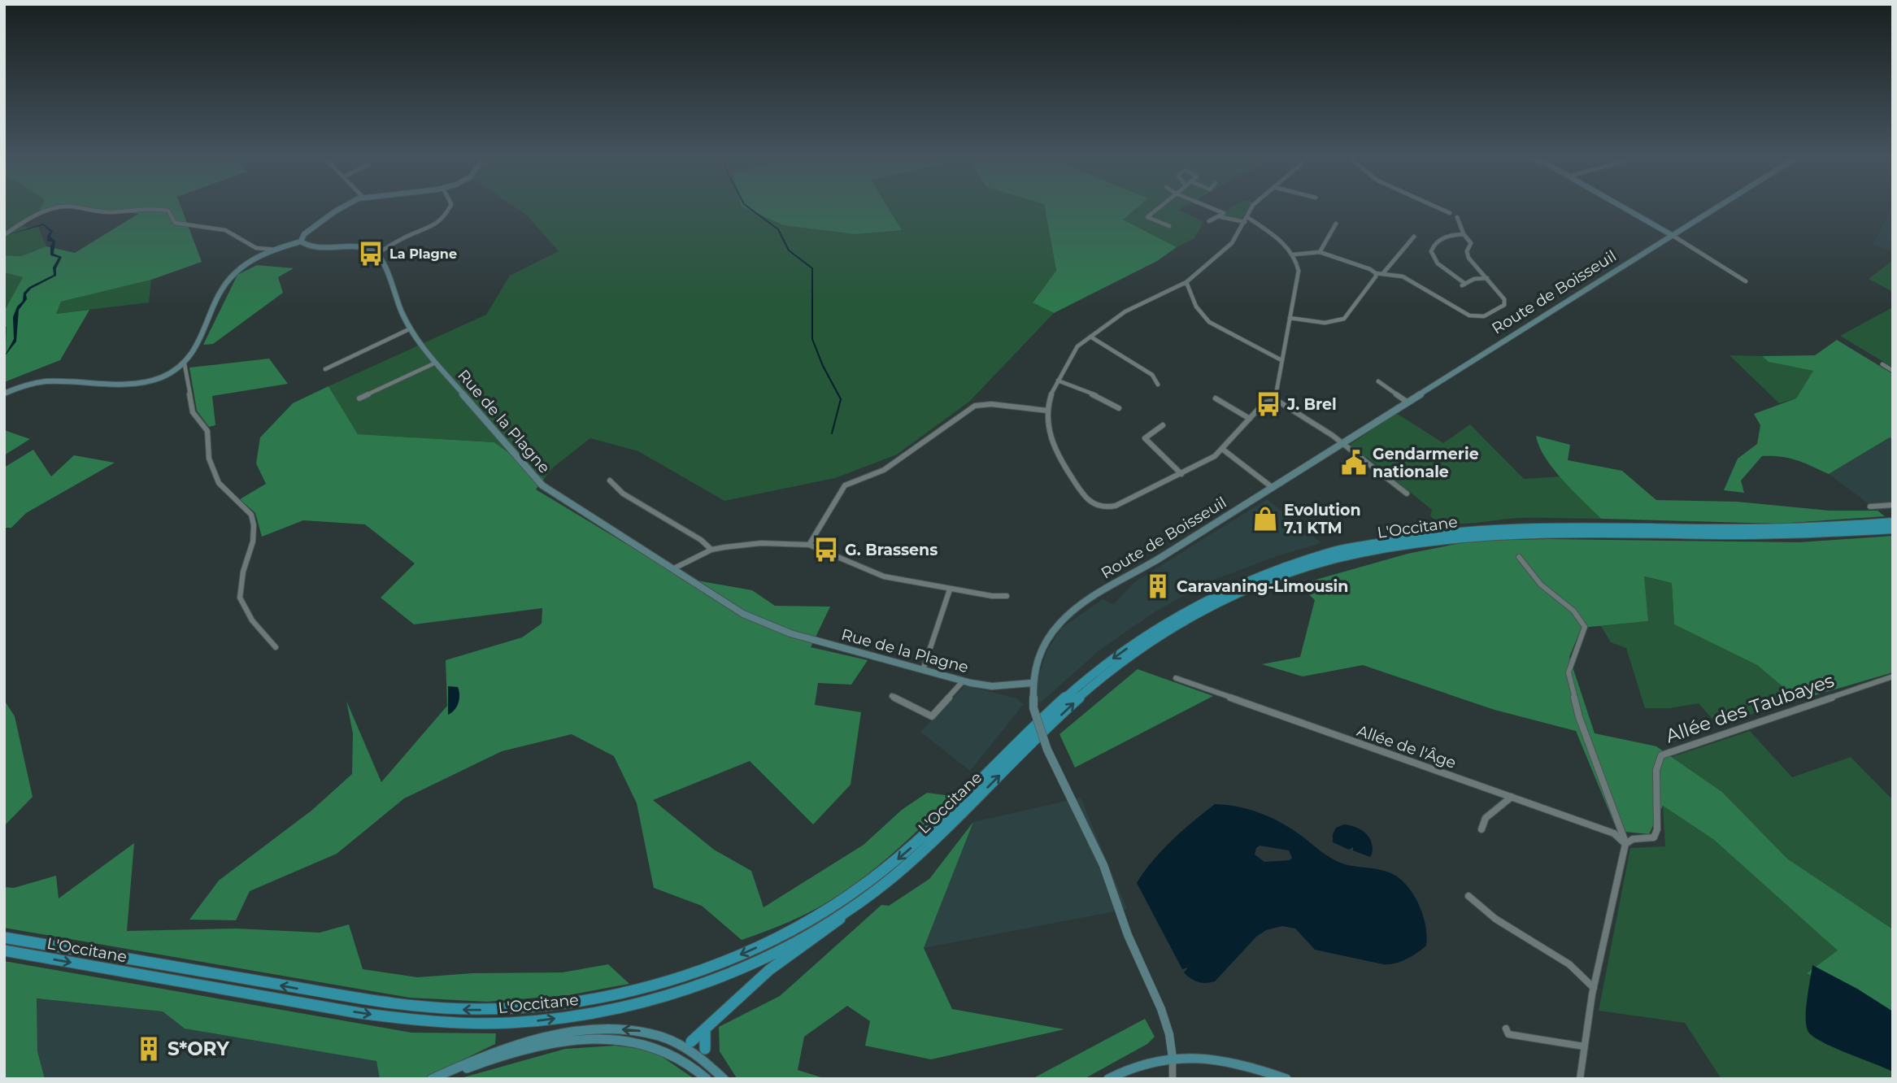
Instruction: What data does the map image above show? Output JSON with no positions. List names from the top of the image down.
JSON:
{
  "streets": {
    "highway": ["L'Occitane"],
    "main road": ["Route de Boisseuil", "Rue de la Plagne"],
    "street": ["Allée des Taubayes", "Allée de l'Âge"]
  },
  "crossings": [
    ["Route de Boisseuil", "Rue de la Plagne"],
    ["Allée des Taubayes", "Allée de l'Âge"]
  ],
  "places": {
    "bus stop": ["La Plagne", "J. Brel", "G. Brassens"],
    "public building": ["Gendarmerie nationale"],
    "shop": ["Evolution 7.1 KTM"],
    "building": ["Caravaning-Limousin", "S*ORY"]
  }
}
